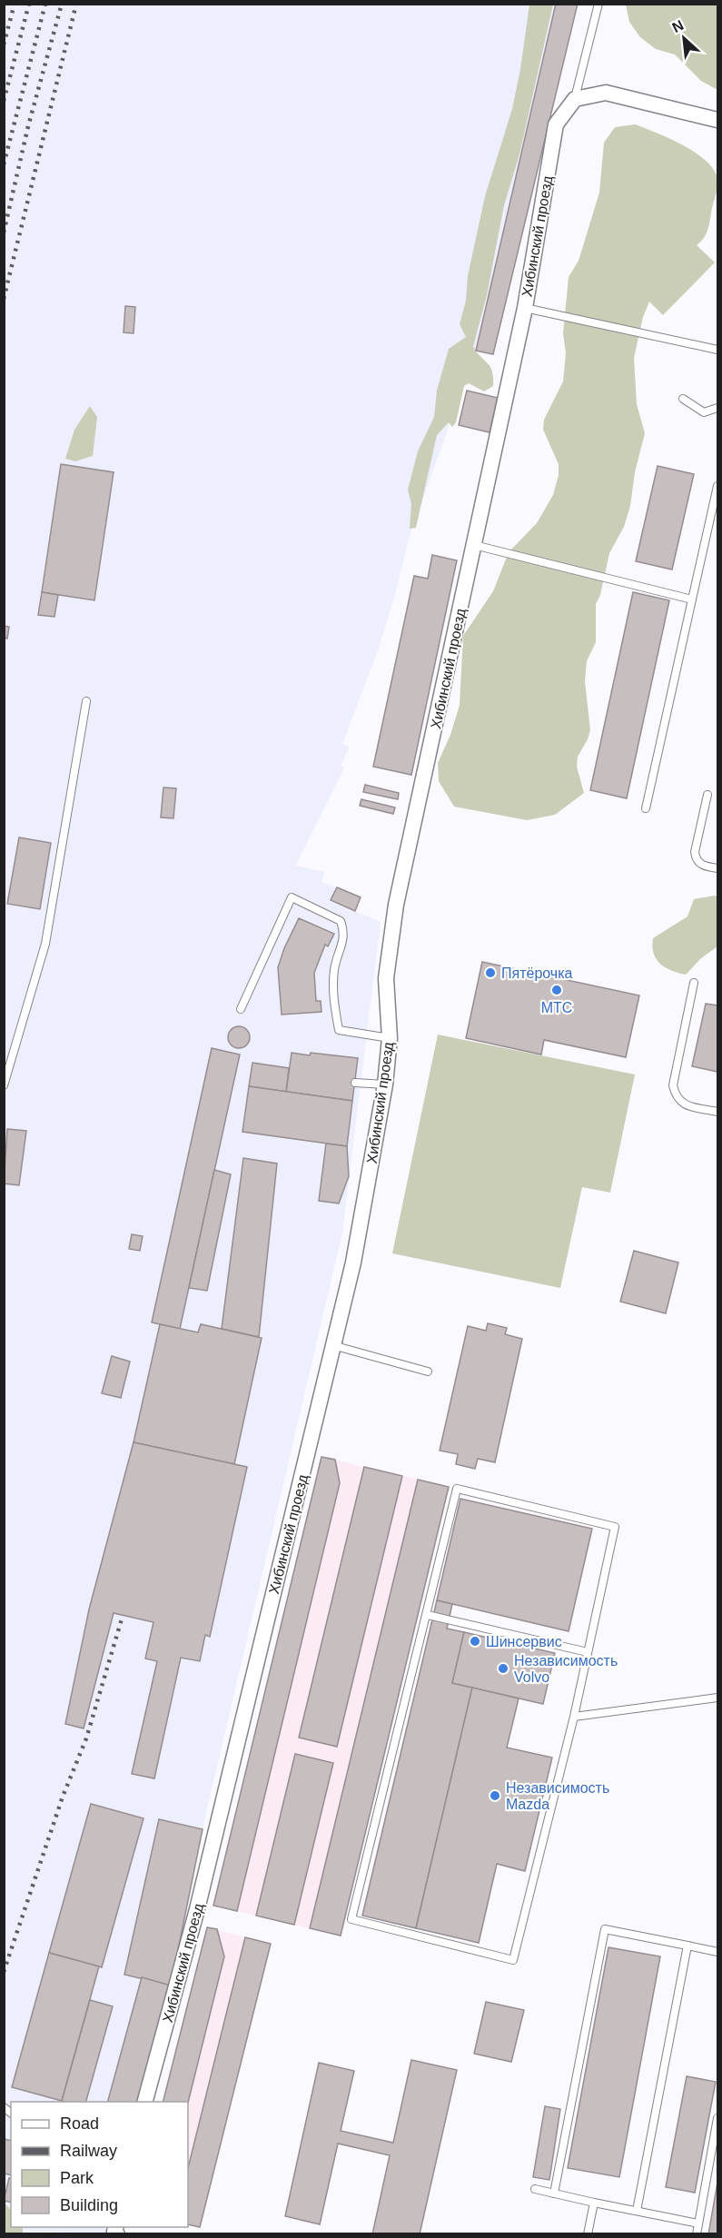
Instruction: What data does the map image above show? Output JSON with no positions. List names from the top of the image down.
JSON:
{
  "streets": {
    "street": ["Хибинский проезд"]
  },
  "places": [
    "Пятёрочка",
    "МТС",
    "Шинсервис",
    "Независимость Volvo",
    "Независимость Mazda"
  ],
  "legend": [
    "Road",
    "Railway",
    "Park",
    "Building"
  ],
  "north": "top left"
}
